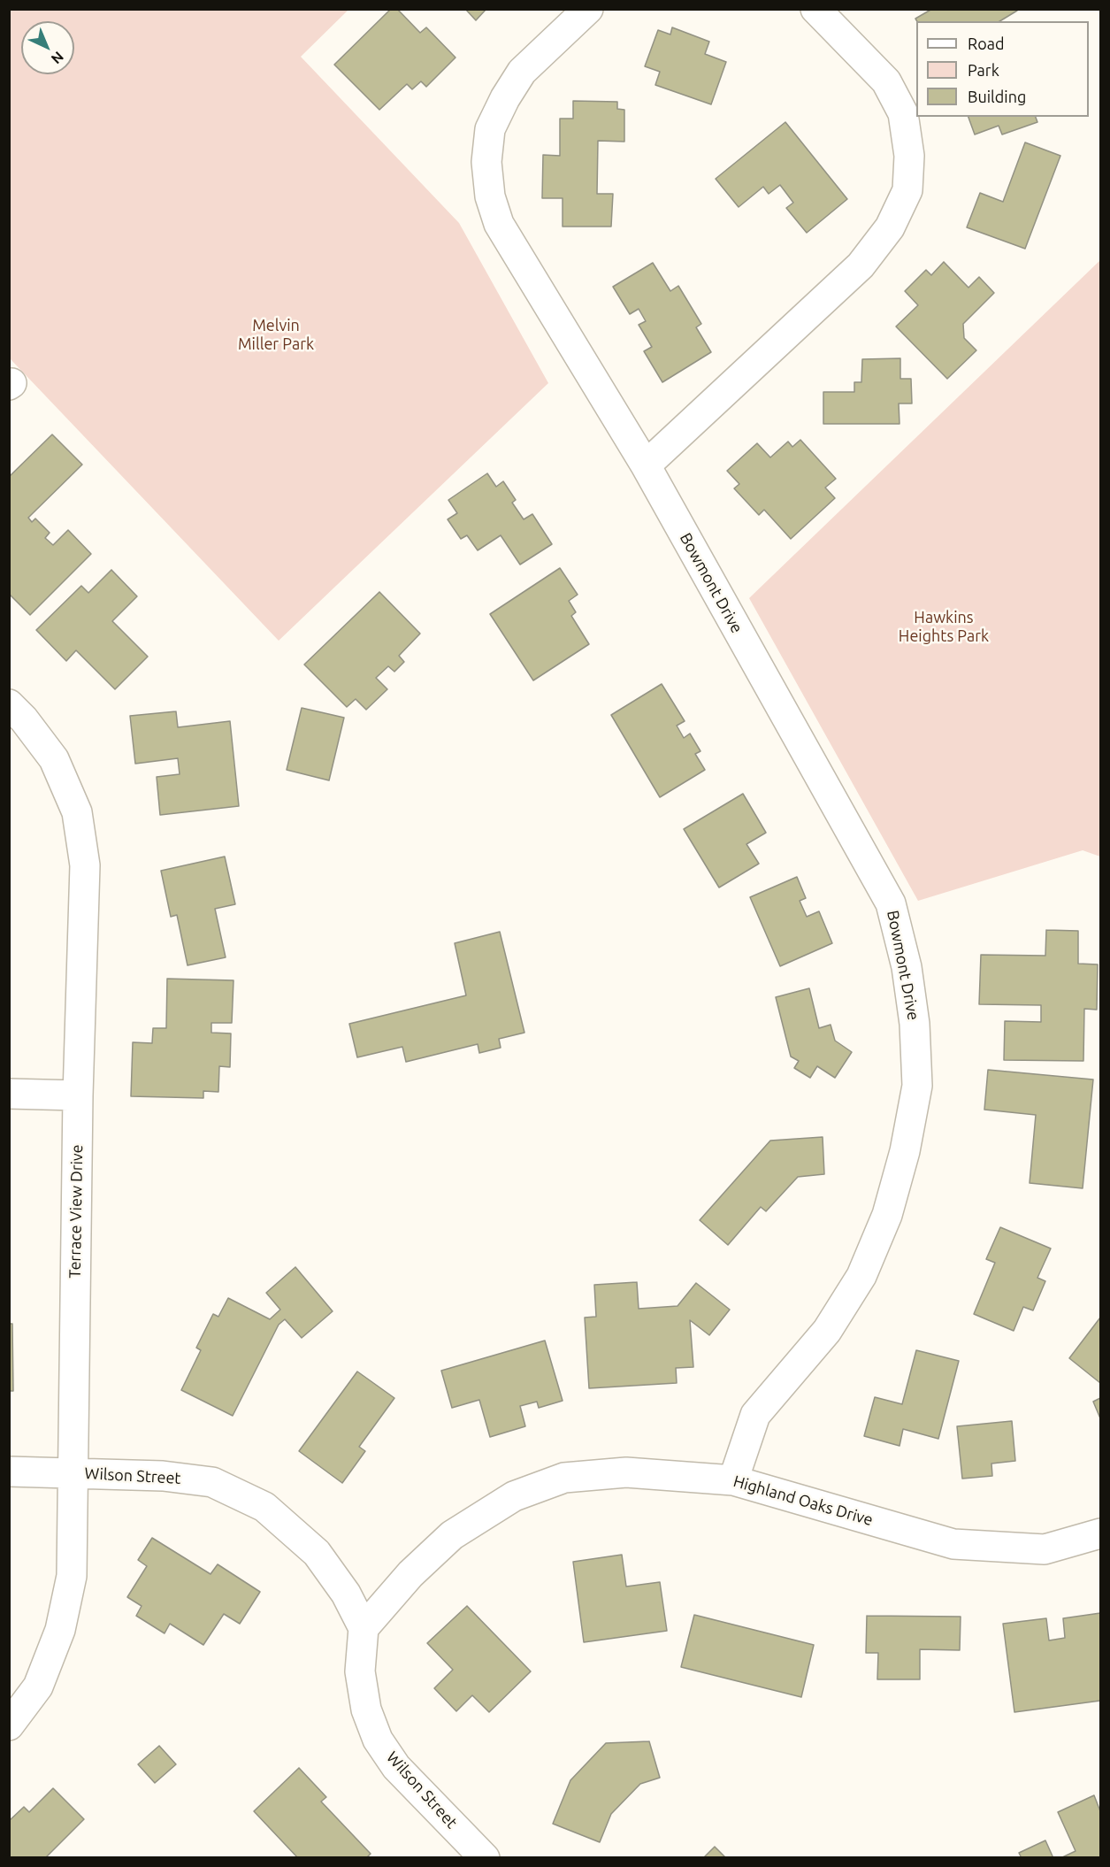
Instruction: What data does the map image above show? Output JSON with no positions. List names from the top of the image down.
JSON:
{
  "streets": {
    "street": [
      "Bowmont Drive",
      "Terrace View Drive",
      "Wilson Street",
      "Highland Oaks Drive"
    ]
  },
  "crossings": [
    ["Bowmont Drive", "Highland Oaks Drive"],
    ["Terrace View Drive", "Wilson Street"],
    ["Wilson Street", "Highland Oaks Drive"]
  ],
  "parks": ["Melvin Miller Park", "Hawkins Heights Park"],
  "legend": ["Road", "Park", "Building"],
  "north": "bottom right"
}
